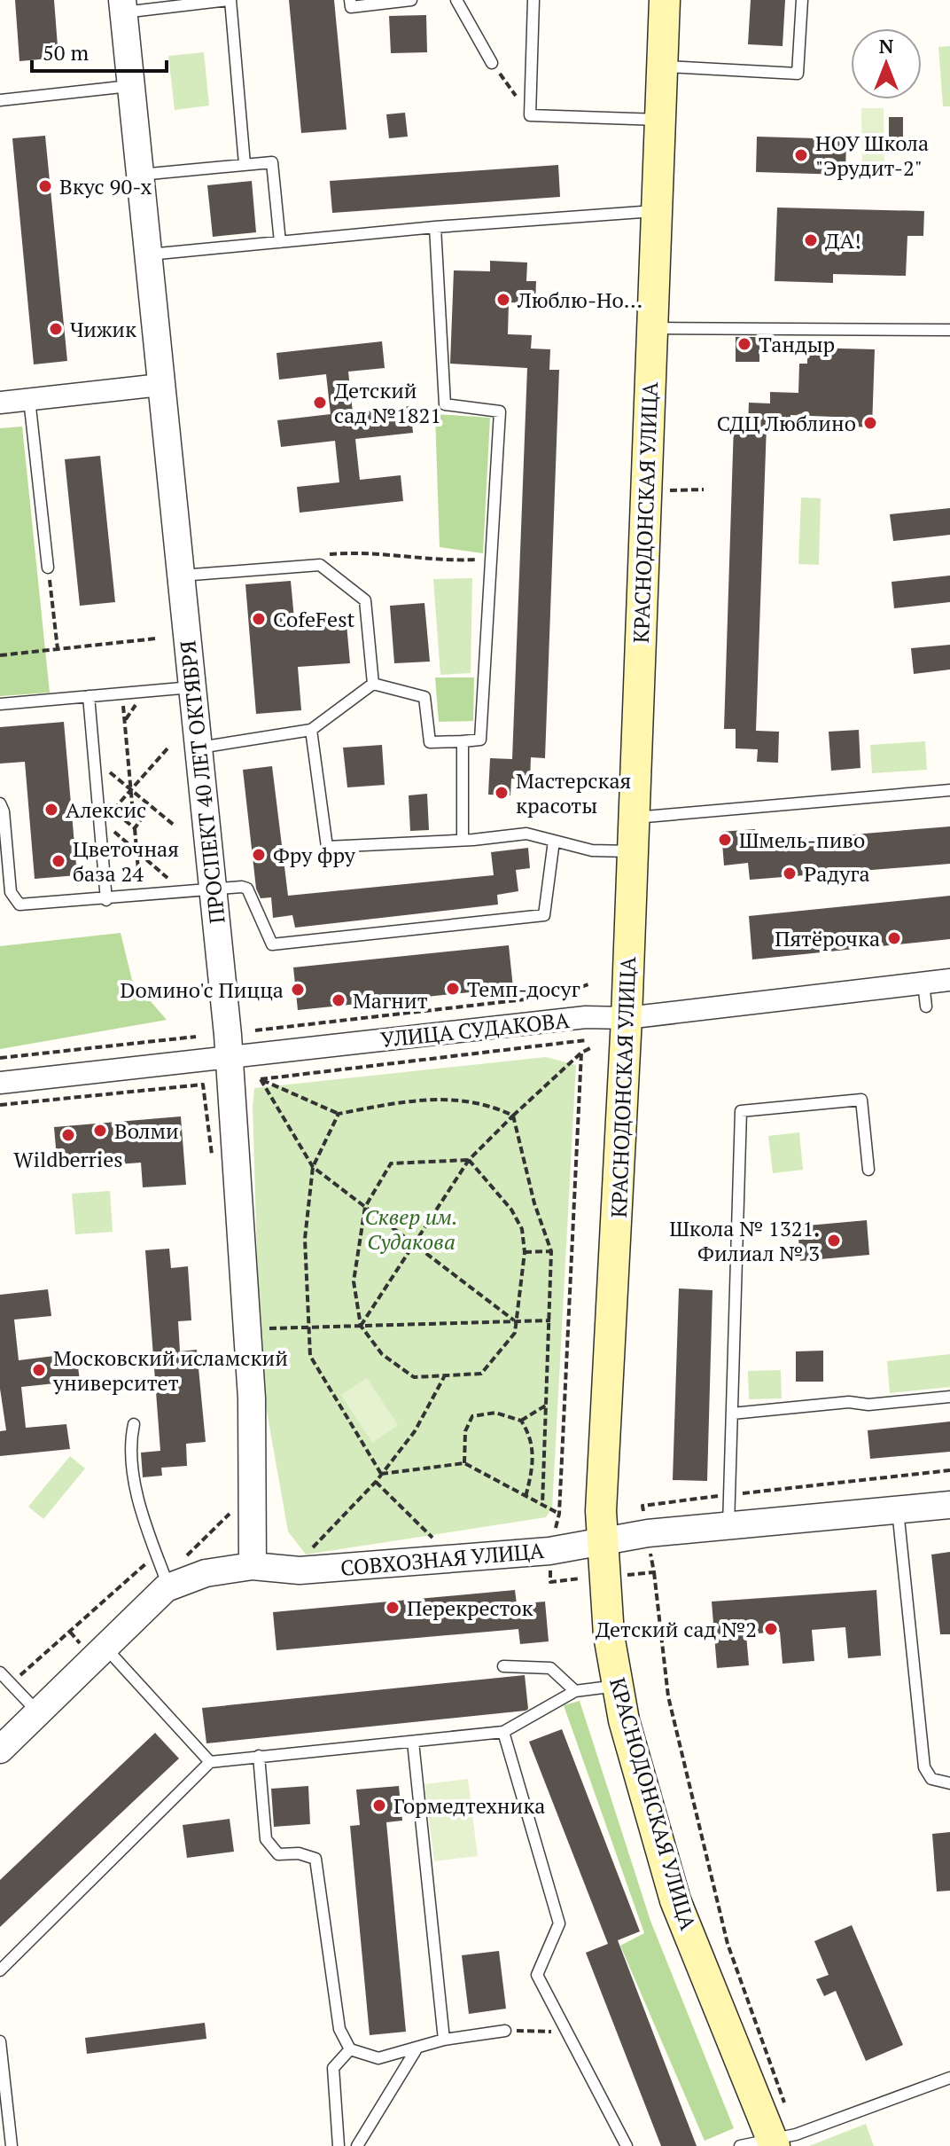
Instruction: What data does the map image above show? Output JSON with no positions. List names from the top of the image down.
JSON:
{
  "streets": {
    "main road": ["КРАСНОДОНСКАЯ УЛИЦА"],
    "street": ["ПРОСПЕКТ 40 ЛЕТ ОКТЯБРЯ", "УЛИЦА СУДАКОВА", "СОВХОЗНАЯ УЛИЦА"]
  },
  "crossings": [
    ["КРАСНОДОНСКАЯ УЛИЦА", "УЛИЦА СУДАКОВА"],
    ["КРАСНОДОНСКАЯ УЛИЦА", "СОВХОЗНАЯ УЛИЦА"],
    ["ПРОСПЕКТ 40 ЛЕТ ОКТЯБРЯ", "УЛИЦА СУДАКОВА"],
    ["ПРОСПЕКТ 40 ЛЕТ ОКТЯБРЯ", "СОВХОЗНАЯ УЛИЦА"]
  ],
  "parks": ["Сквер им. Судакова"],
  "places": [
    "НОУ Школа \"Эрудит-2\"",
    "Вкус 90-х",
    "ДА!",
    "Люблю-Но...",
    "Чижик",
    "Тандыр",
    "Детский сад №1821",
    "СДЦ Люблино",
    "CofeFest",
    "Мастерская красоты",
    "Алексис",
    "Шмель-пиво",
    "Фру фру",
    "Цветочная база 24",
    "Радуга",
    "Пятёрочка",
    "Темп-досуг",
    "Dомино'с Пицца",
    "Магнит",
    "Волми",
    "Wildberries",
    "Школа № 1321. Филиал № 3",
    "Московский исламский университет",
    "Перекресток",
    "Детский сад №2",
    "Гормедтехника"
  ],
  "scale_bar": "50 m",
  "north": "top"
}
